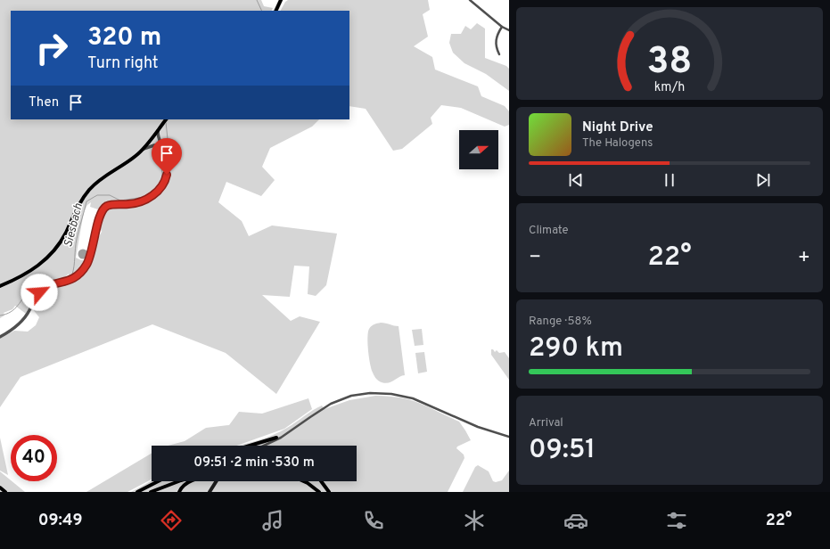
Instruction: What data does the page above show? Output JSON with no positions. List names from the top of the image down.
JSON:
{
  "water": ["Siesbach"],
  "north": "right",
  "page": {
    "turn": ["320 m", "Turn right"],
    "then": "Then",
    "song": ["Night Drive", "The Halogens"],
    "tile": [
      "Climate",
      ["Range · 58%", "290 km"],
      ["Arrival", "09:51"]
    ],
    "heat": ["−", "22°", "+"],
    "limit": "40",
    "trip": "09:51 · 2 min · 530 m",
    "tabs": ["09:49", "22°"],
    "gauge": ["38", "km/h"]
  }
}
